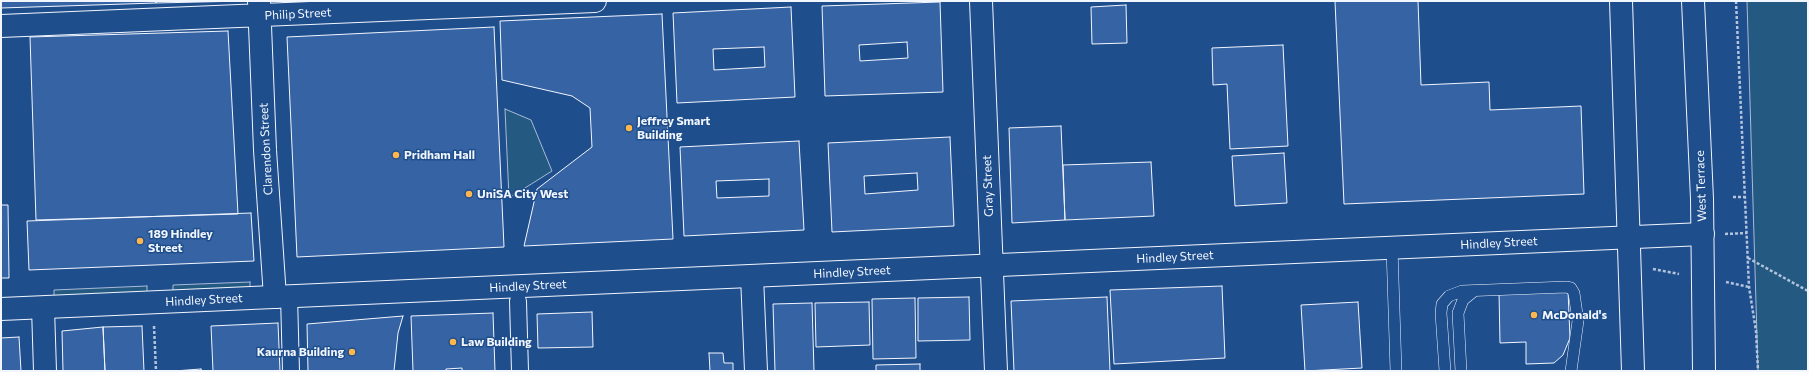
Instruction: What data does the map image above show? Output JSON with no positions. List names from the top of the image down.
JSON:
{
  "streets": {
    "street": [
      "Philip Street",
      "Clarendon Street",
      "Gray Street",
      "West Terrace",
      "Hindley Street"
    ]
  },
  "crossings": [
    ["Philip Street", "Clarendon Street"],
    ["Clarendon Street", "Hindley Street"],
    ["Gray Street", "Hindley Street"],
    ["West Terrace", "Hindley Street"]
  ],
  "places": [
    "Jeffrey Smart Building",
    "Pridham Hall",
    "UniSA City West",
    "189 Hindley Street",
    "McDonald's",
    "Law Building",
    "Kaurna Building"
  ]
}
